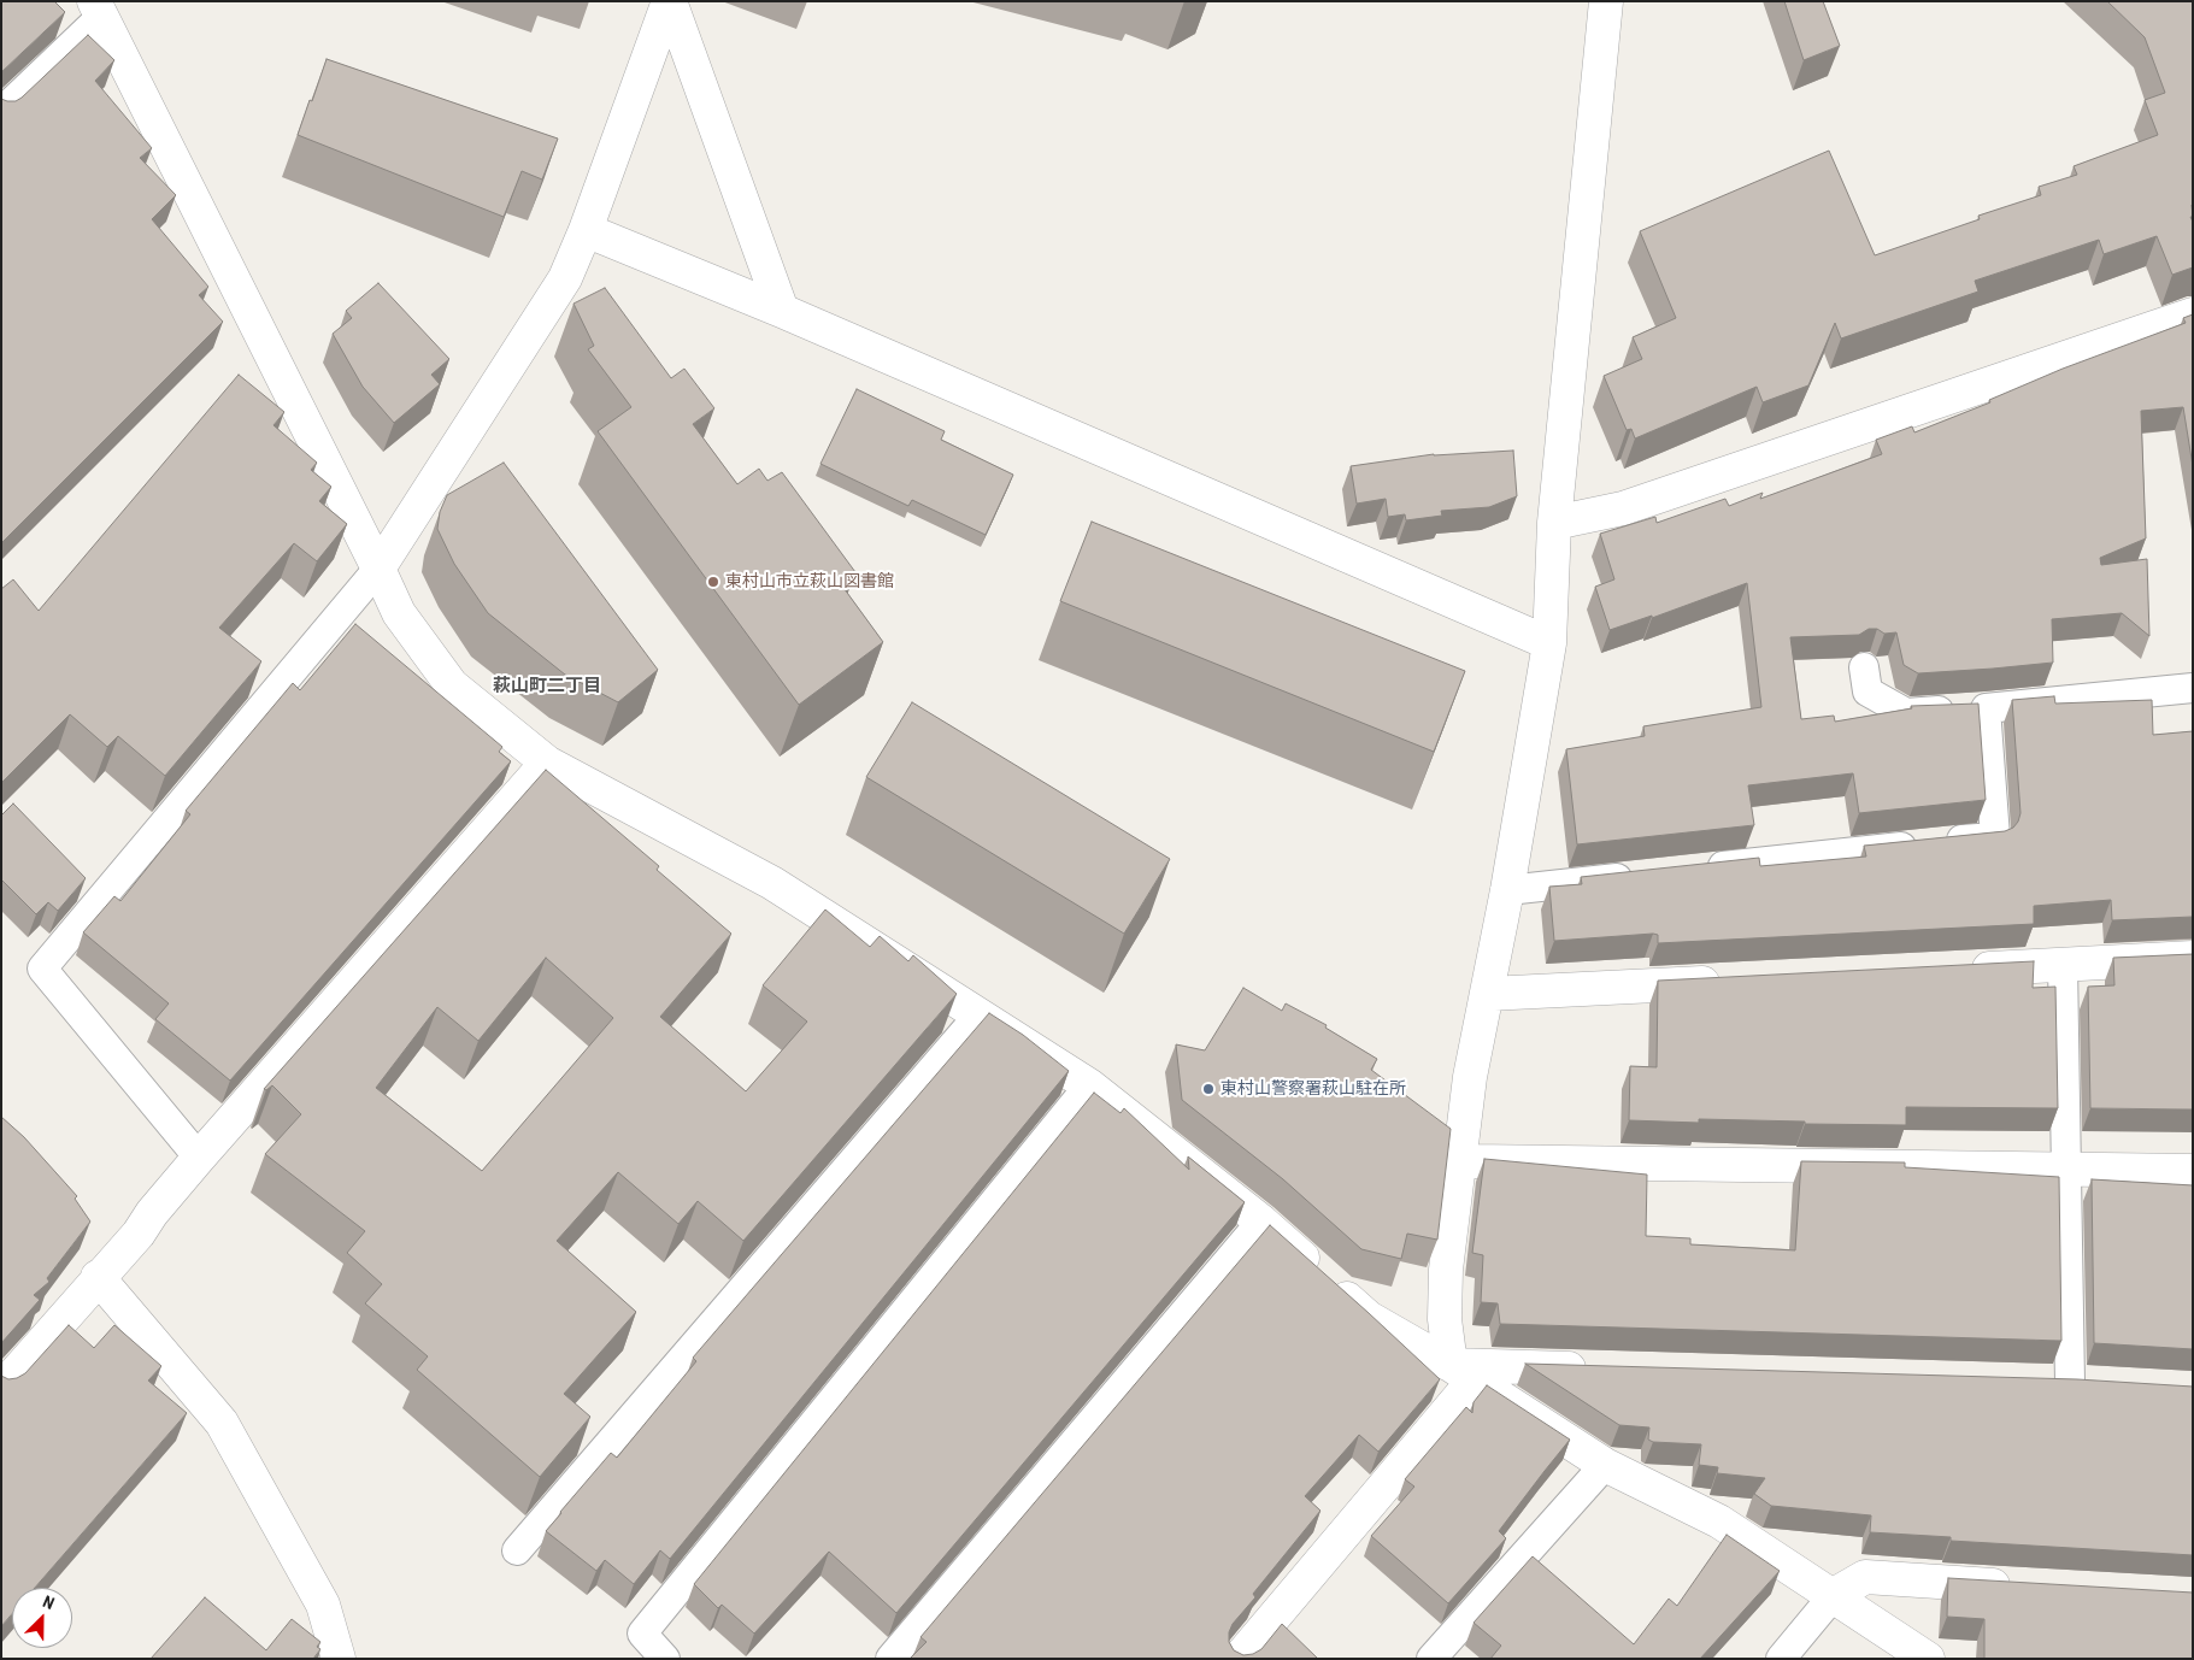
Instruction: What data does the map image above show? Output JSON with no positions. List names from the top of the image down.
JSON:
{
  "districts": ["萩山町二丁目"],
  "places": ["東村山市立萩山図書館", "東村山警察署萩山駐在所"],
  "north": "top right"
}
